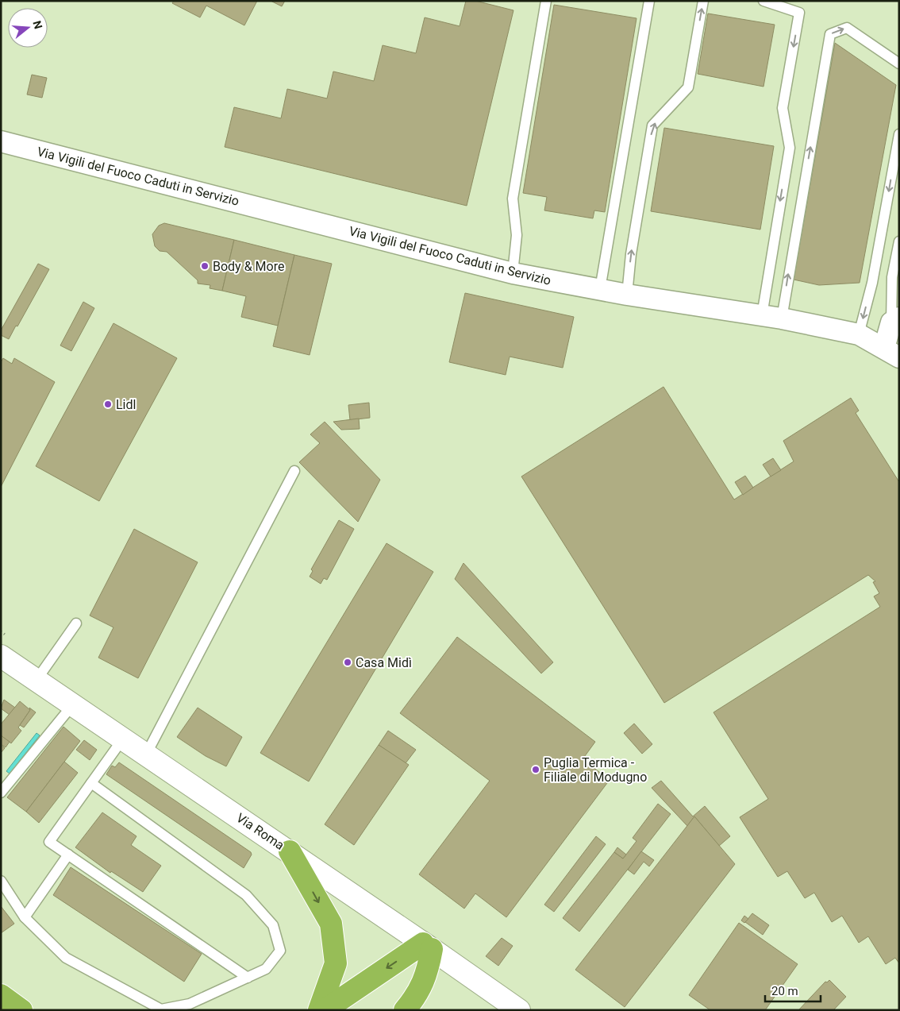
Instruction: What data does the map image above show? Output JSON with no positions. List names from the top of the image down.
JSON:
{
  "streets": {
    "main road": ["Via Roma"],
    "street": ["Via Vigili del Fuoco Caduti in Servizio"]
  },
  "places": [
    "Body & More",
    "Lidl",
    "Casa Midì",
    "Puglia Termica - Filiale di Modugno"
  ],
  "scale_bar": "20 m",
  "north": "right"
}
